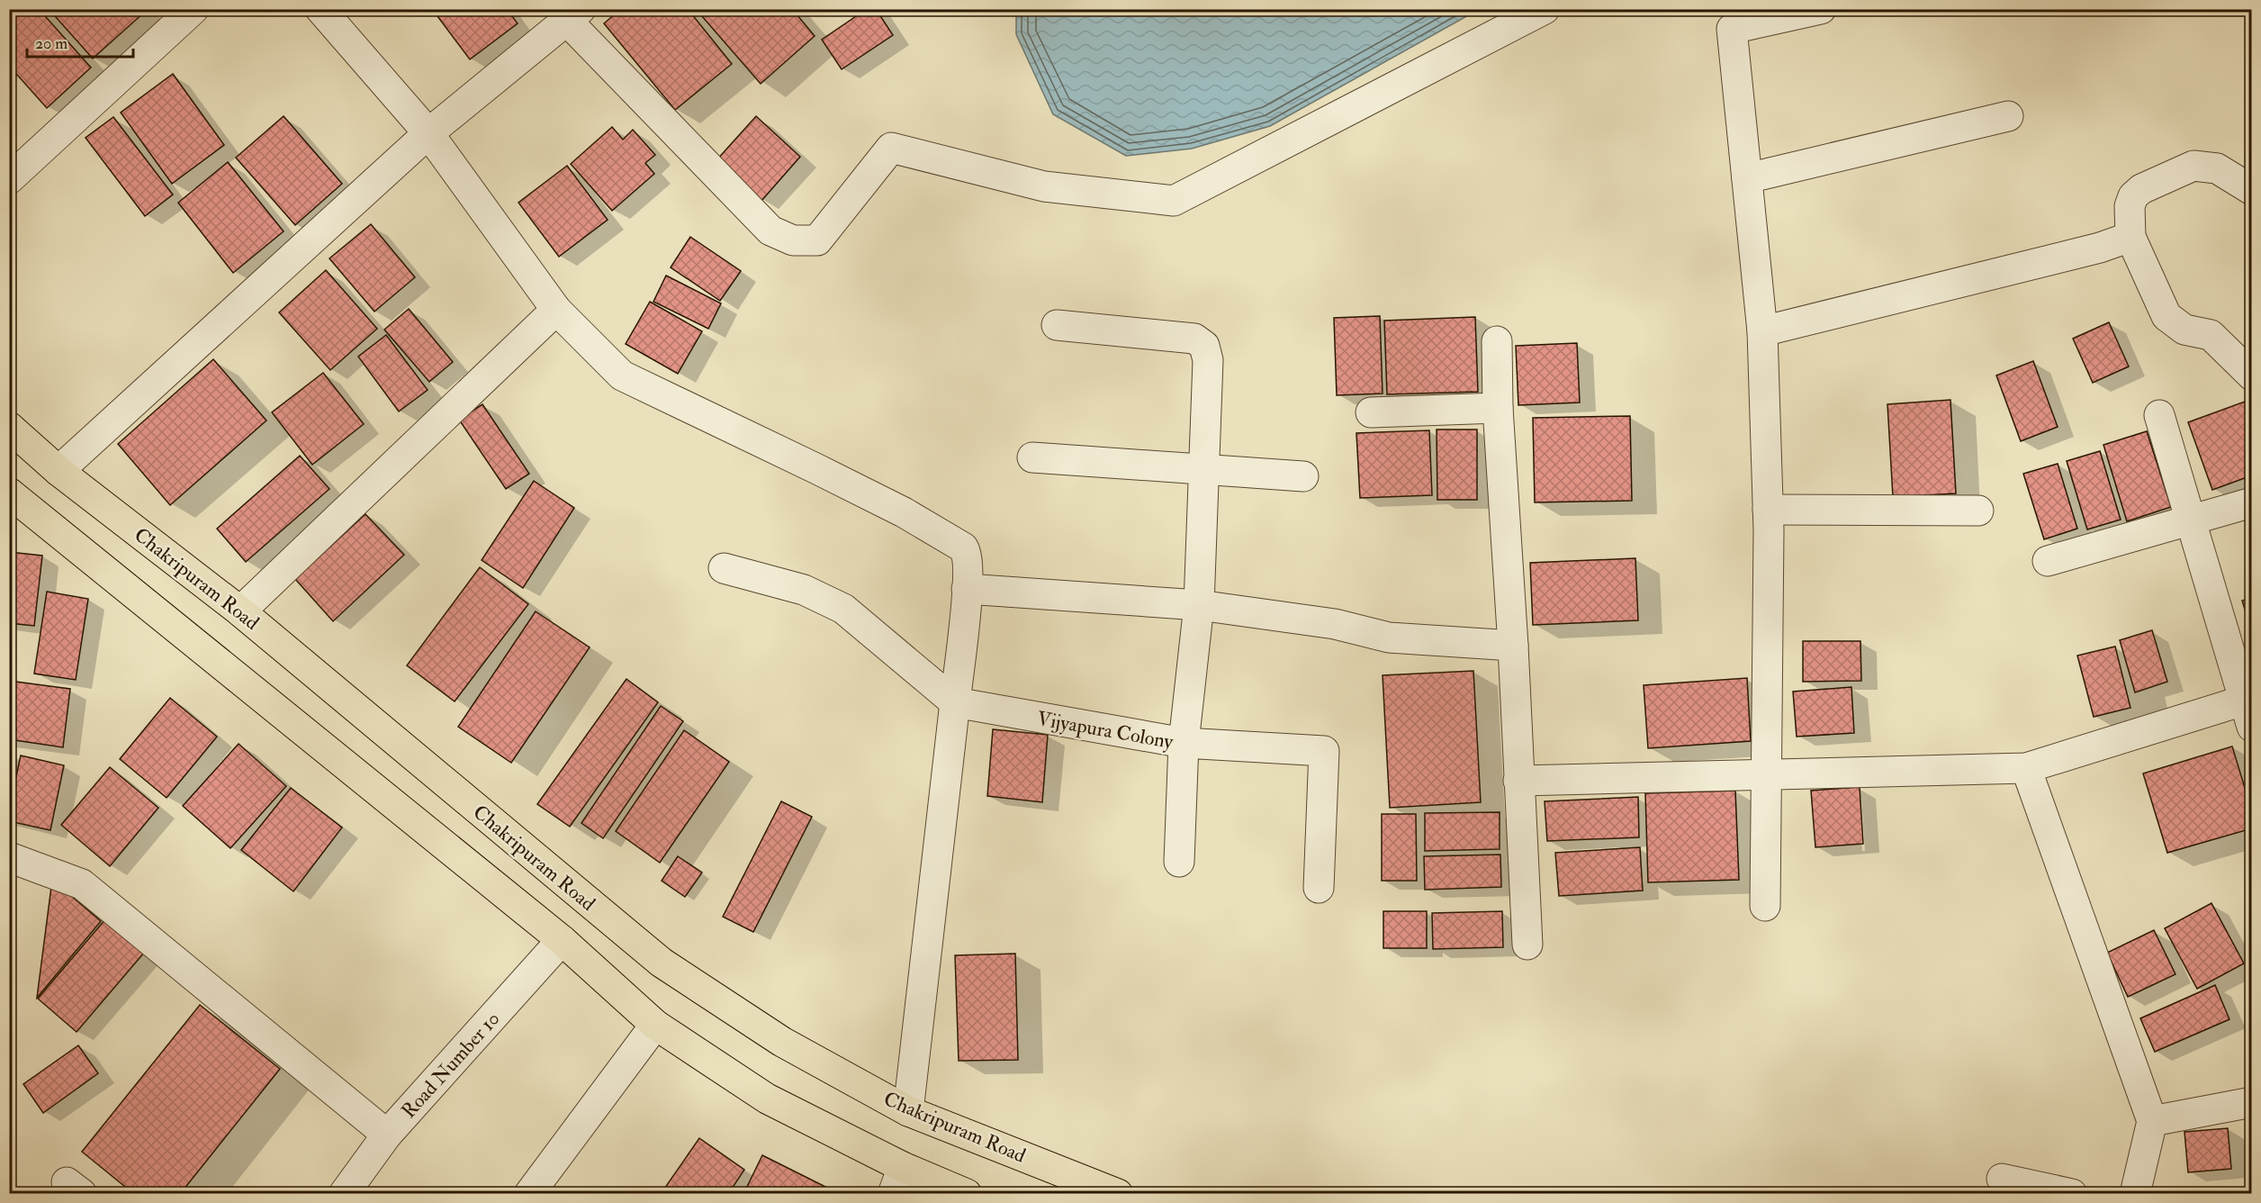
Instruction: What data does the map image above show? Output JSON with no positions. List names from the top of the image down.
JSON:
{
  "streets": {
    "main road": ["Chakripuram Road"],
    "street": ["Vijyapura Colony", "Road Number 10"]
  },
  "scale_bar": "20 m"
}
